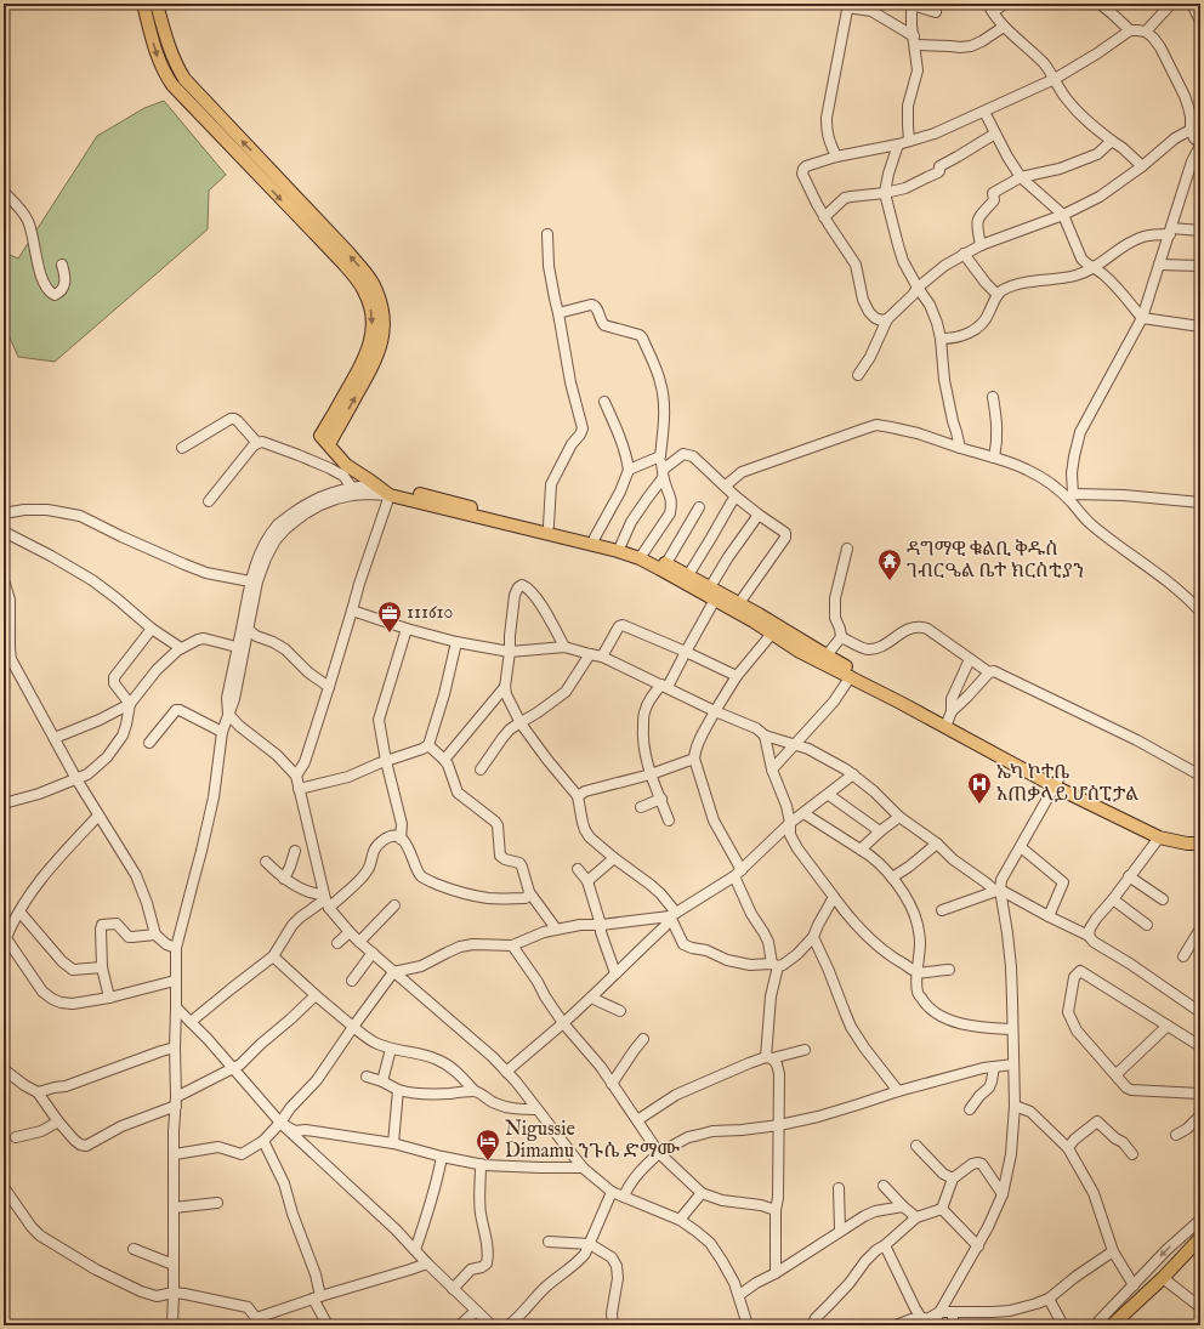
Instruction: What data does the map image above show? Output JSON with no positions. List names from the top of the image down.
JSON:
{
  "places": {
    "temple": ["ዳግማዊ ቁልቢ ቅዱስ ገብርዔል ቤተ ክርስቲያን"],
    "office": ["111610"],
    "hospital": ["ኤካ ኮተቤ አጠቃላይ ሆስፒታል"],
    "hotel": ["Nigussie Dimamu ንጉሴ ድማሙ"]
  }
}
